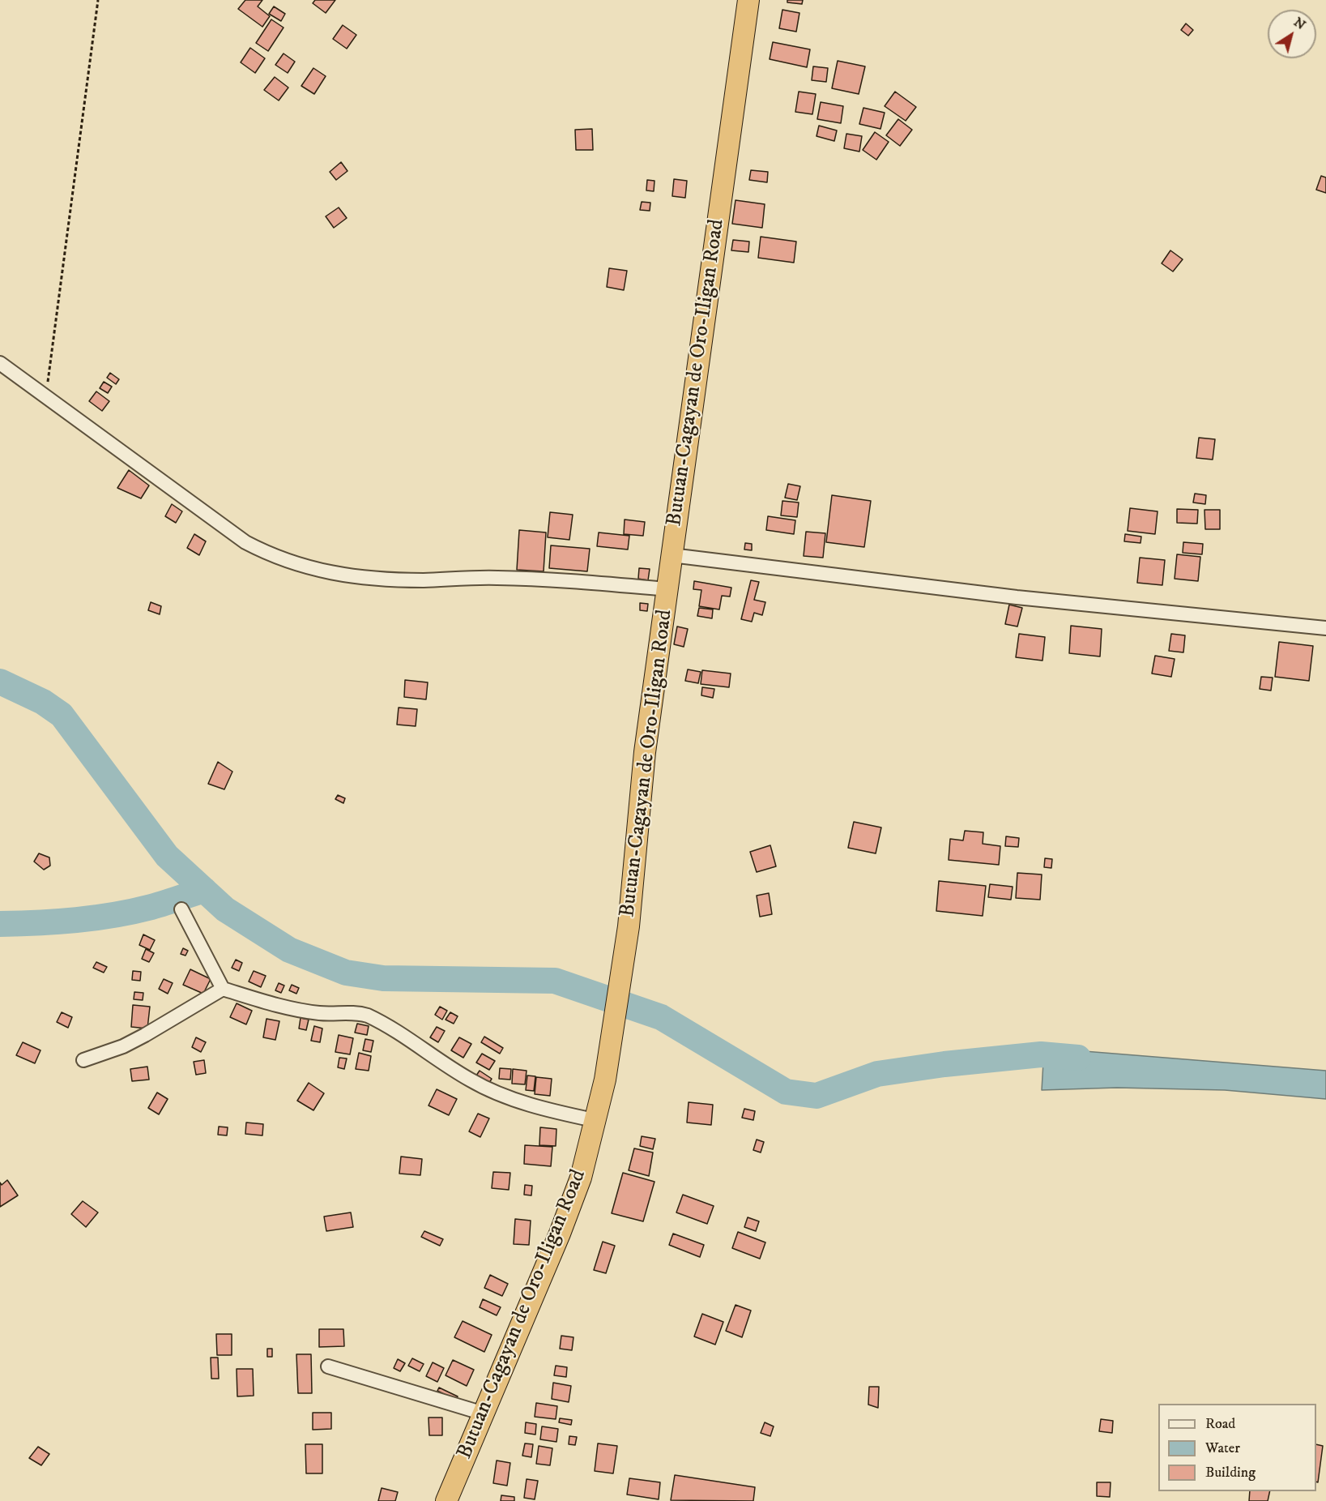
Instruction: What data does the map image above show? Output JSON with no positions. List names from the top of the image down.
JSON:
{
  "streets": {
    "highway": ["Butuan-Cagayan de Oro-Iligan Road"]
  },
  "legend": ["Road", "Water", "Building"],
  "north": "top right"
}
